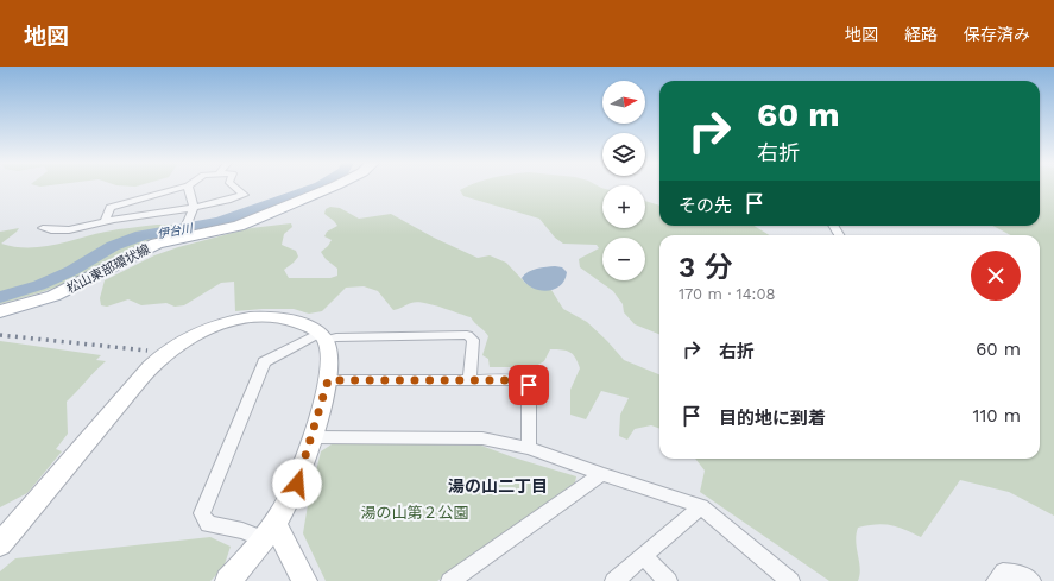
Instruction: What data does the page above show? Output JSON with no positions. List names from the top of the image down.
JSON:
{
  "streets": {
    "main road": ["松山東部環状線"]
  },
  "districts": ["湯の山二丁目"],
  "water": ["伊台川"],
  "parks": ["湯の山第２公園"],
  "north": "right",
  "page": {
    "header": "地図",
    "nav": ["地図", "経路", "保存済み"],
    "map_buttons": ["+", "−"],
    "turn": ["60 m", "右折"],
    "then": "その先",
    "heading": ["3 分", "170 m · 14:08"],
    "list": [
      {
        "name": "右折",
        "value": "60 m"
      },
      {
        "name": "目的地に到着",
        "value": "110 m"
      }
    ]
  }
}
